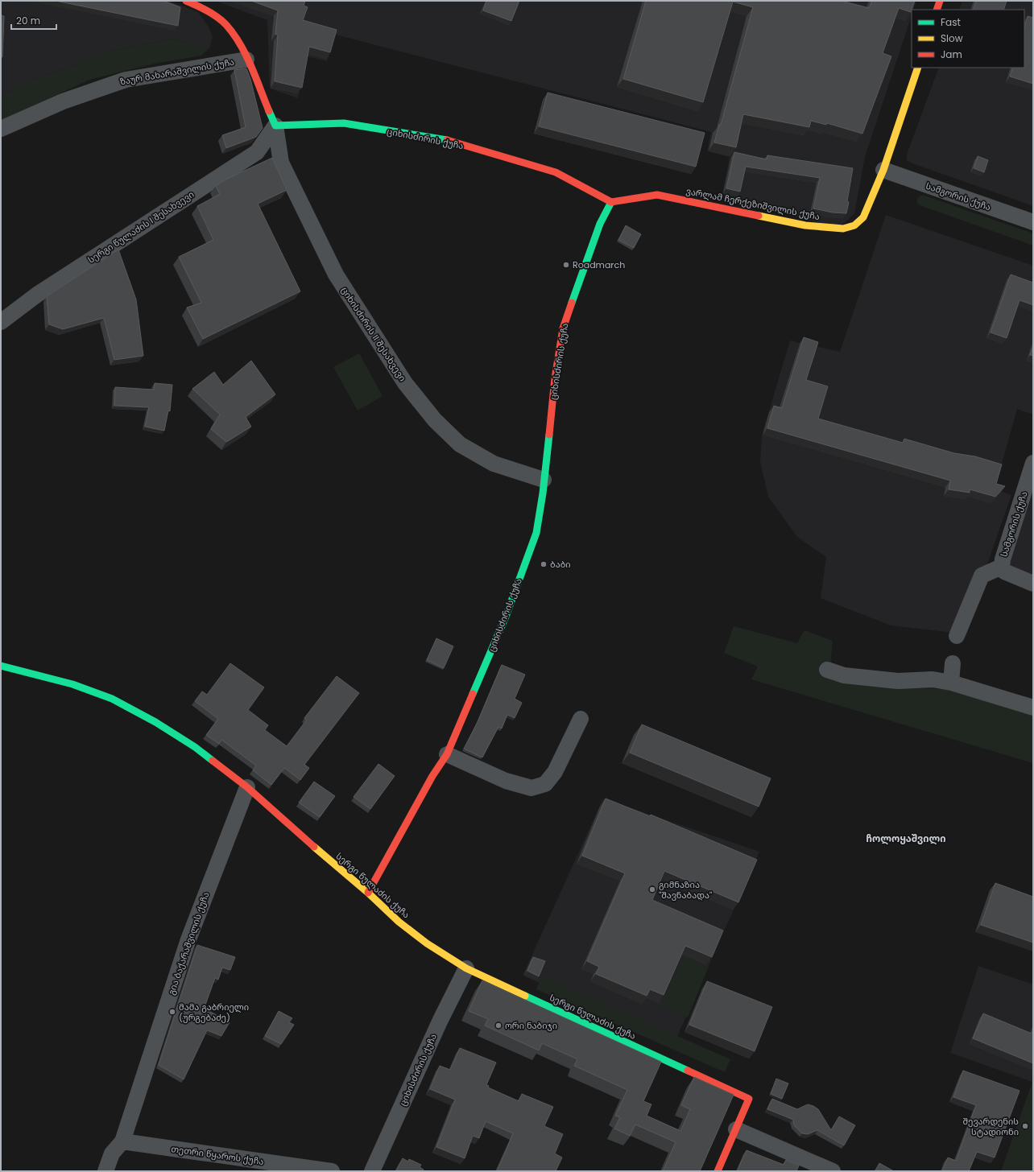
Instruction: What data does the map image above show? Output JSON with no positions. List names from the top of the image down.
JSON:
{
  "streets": {
    "street": [
      "ზაურ მახარაშვილის ქუჩა",
      "ციხისძირის ქუჩა",
      "სამგორის ქუჩა",
      "ვარლამ ჩერქეზიშვილის ქუჩა",
      "სერგი წულაძის I შესახვევი",
      "ციხისძირის II შესახვევი",
      "სერგი წულაძის ქუჩა",
      "გია ბაქარაშვილის ქუჩა",
      "თეთრი წყაროს ქუჩა"
    ]
  },
  "crossings": [
    ["ციხისძირის ქუჩა", "ვარლამ ჩერქეზიშვილის ქუჩა"],
    ["ციხისძირის ქუჩა", "სერგი წულაძის I შესახვევი"],
    ["ციხისძირის ქუჩა", "ციხისძირის II შესახვევი"],
    ["ციხისძირის ქუჩა", "სერგი წულაძის ქუჩა"],
    ["სამგორის ქუჩა", "ვარლამ ჩერქეზიშვილის ქუჩა"],
    ["სერგი წულაძის I შესახვევი", "ციხისძირის II შესახვევი"],
    ["სერგი წულაძის ქუჩა", "გია ბაქარაშვილის ქუჩა"],
    ["გია ბაქარაშვილის ქუჩა", "თეთრი წყაროს ქუჩა"]
  ],
  "districts": ["ჩოლოყაშვილი"],
  "places": [
    "Roadmarch",
    "ბაბი",
    "გიმნაზია \"შავნაბადა\"",
    "მამა გაბრიელი (ურგებაძე)",
    "ორი ნაბიჯი",
    "შევარდენის სტადიონი"
  ],
  "legend": ["Fast", "Slow", "Jam"],
  "scale_bar": "20 m"
}
